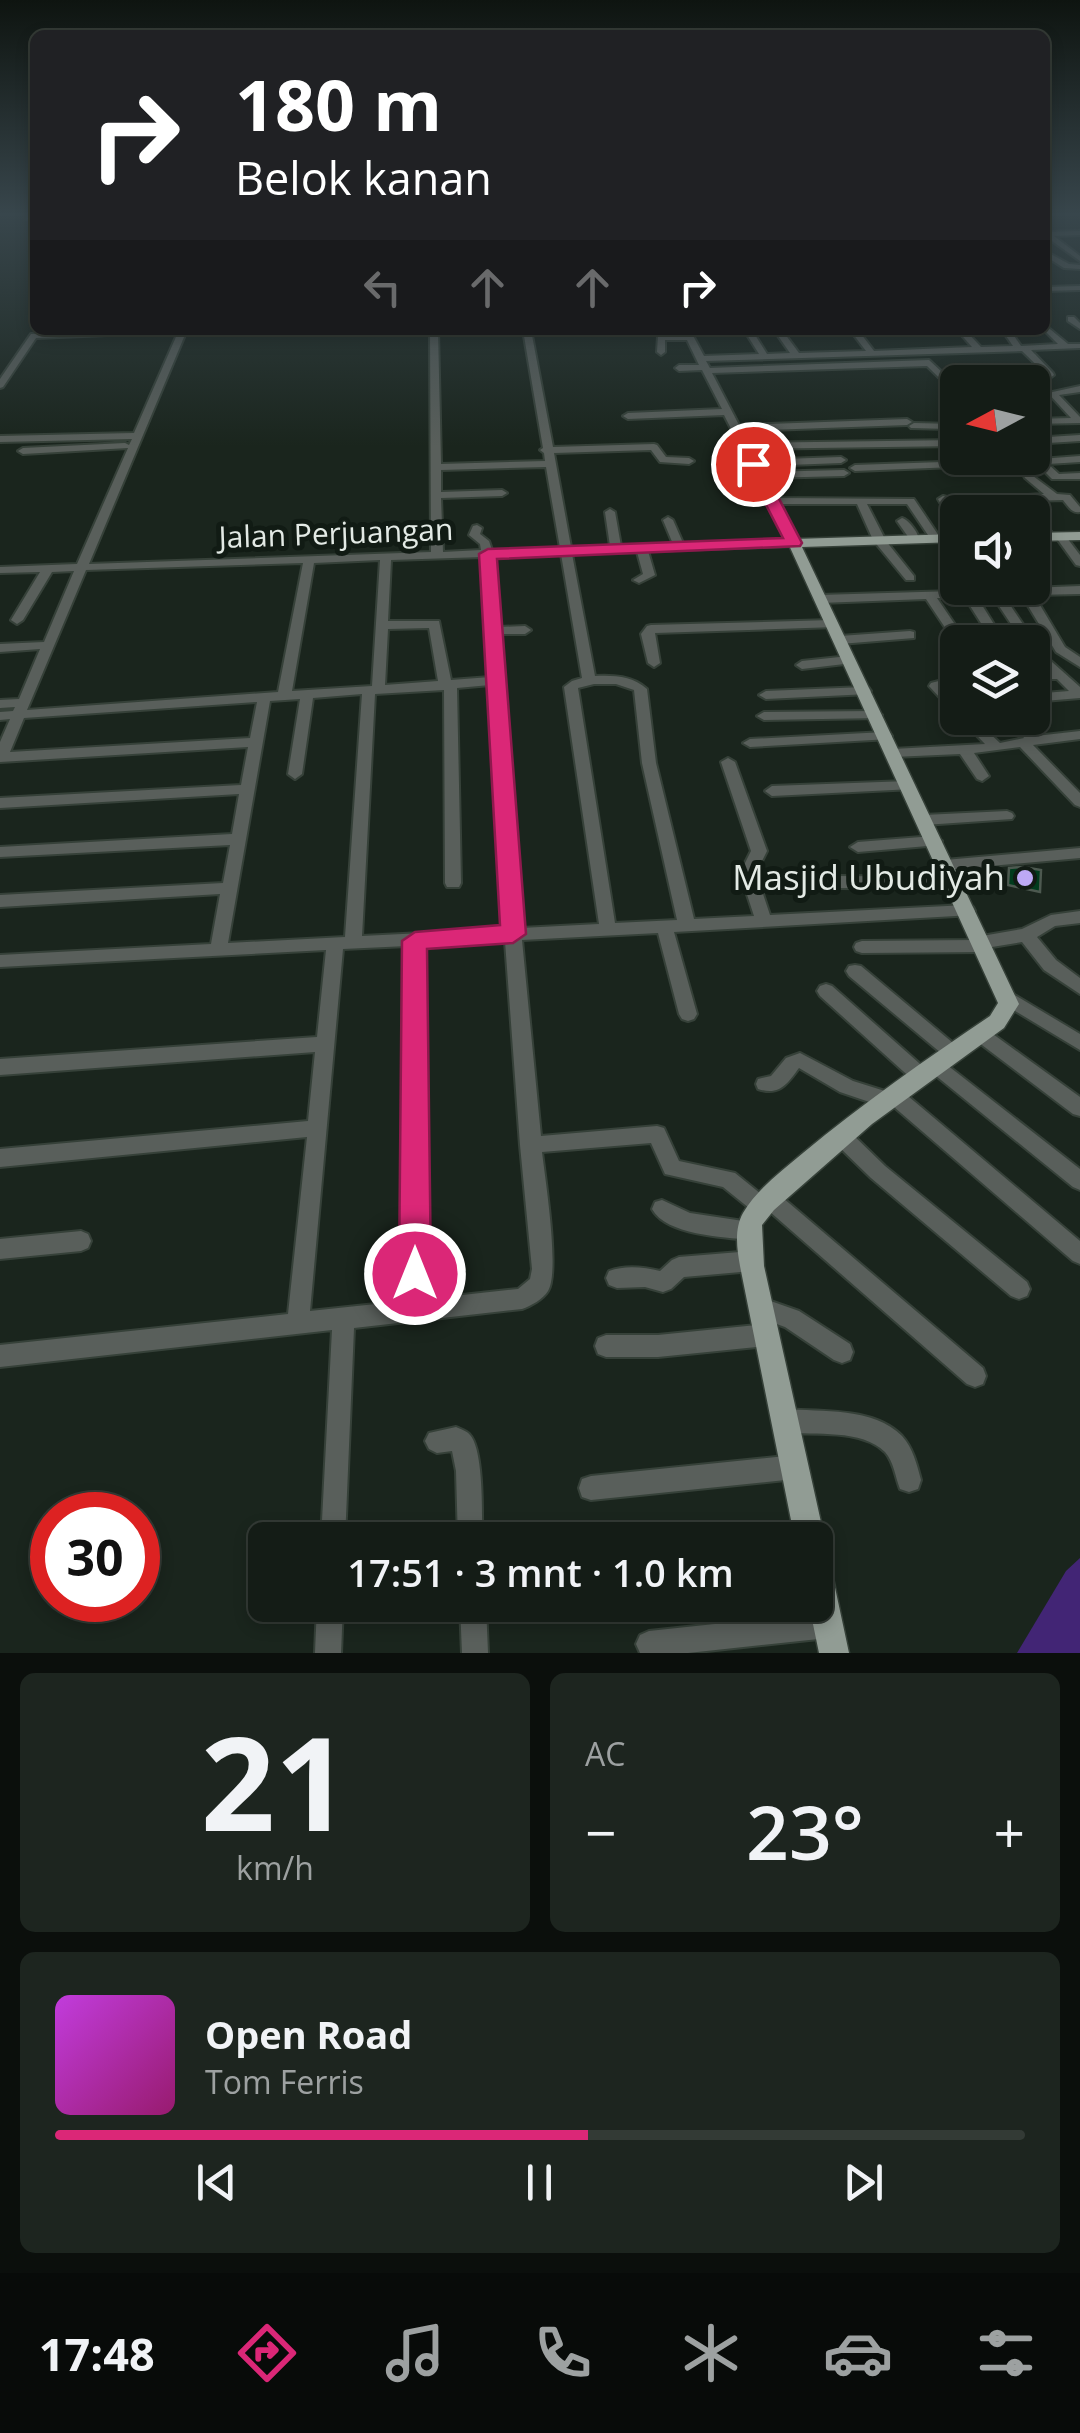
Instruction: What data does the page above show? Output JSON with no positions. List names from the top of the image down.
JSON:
{
  "streets": {
    "street": ["Jalan Perjuangan"]
  },
  "places": ["Masjid Ubudiyah"],
  "north": "left",
  "page": {
    "turn": ["180 m", "Belok kanan"],
    "limit": "30",
    "trip": "17:51 · 3 mnt · 1.0 km",
    "tile": [
      ["21", "km/h"],
      "AC"
    ],
    "heat": ["−", "23°", "+"],
    "song": ["Open Road", "Tom Ferris"],
    "tabs": "17:48"
  }
}
